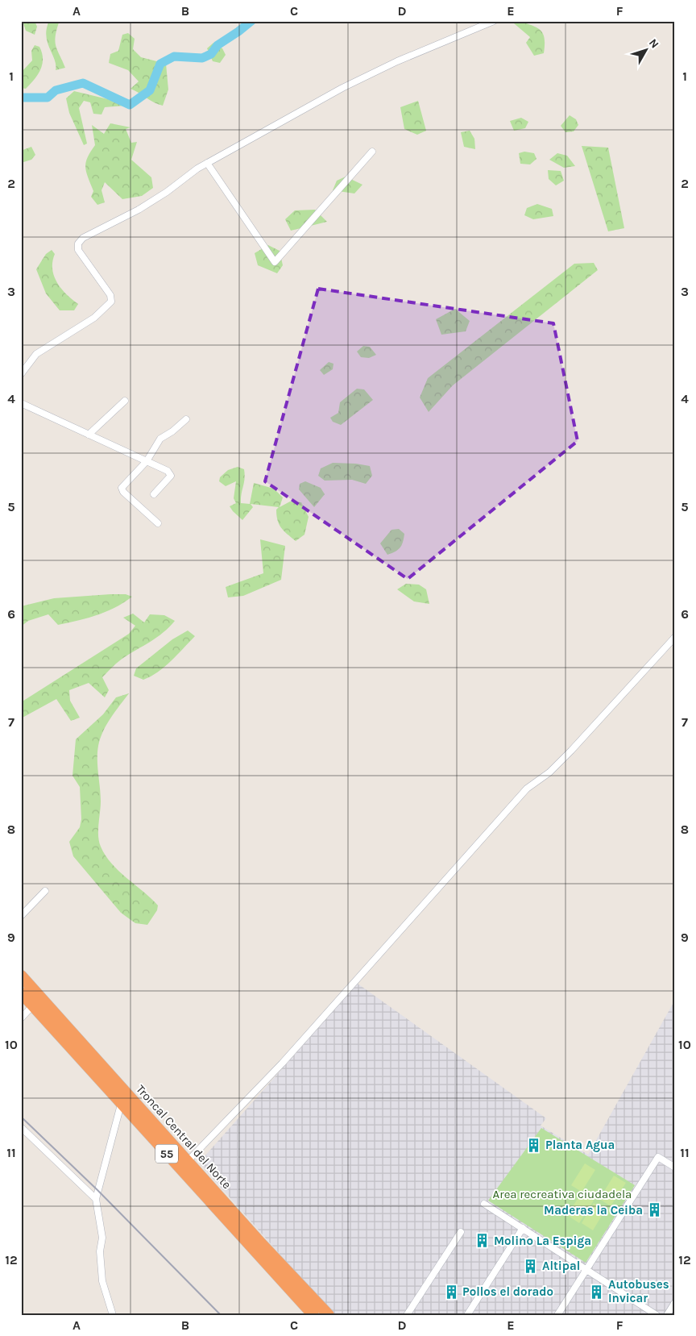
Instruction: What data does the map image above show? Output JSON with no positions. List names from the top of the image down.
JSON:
{
  "streets": {
    "highway": ["Troncal Central del Norte", "55"]
  },
  "parks": ["Area recreativa ciudadela"],
  "places": {
    "building": [
      "Planta Agua",
      "Maderas la Ceiba",
      "Molino La Espiga",
      "Altipal",
      "Pollos el dorado",
      "Autobuses Invicar"
    ]
  },
  "north": "top right",
  "grid": {
    "columns": [
      "A",
      "B",
      "C",
      "D",
      "E",
      "F"
    ],
    "rows": [
      "1",
      "2",
      "3",
      "4",
      "5",
      "6",
      "7",
      "8",
      "9",
      "10",
      "11",
      "12"
    ]
  }
}
